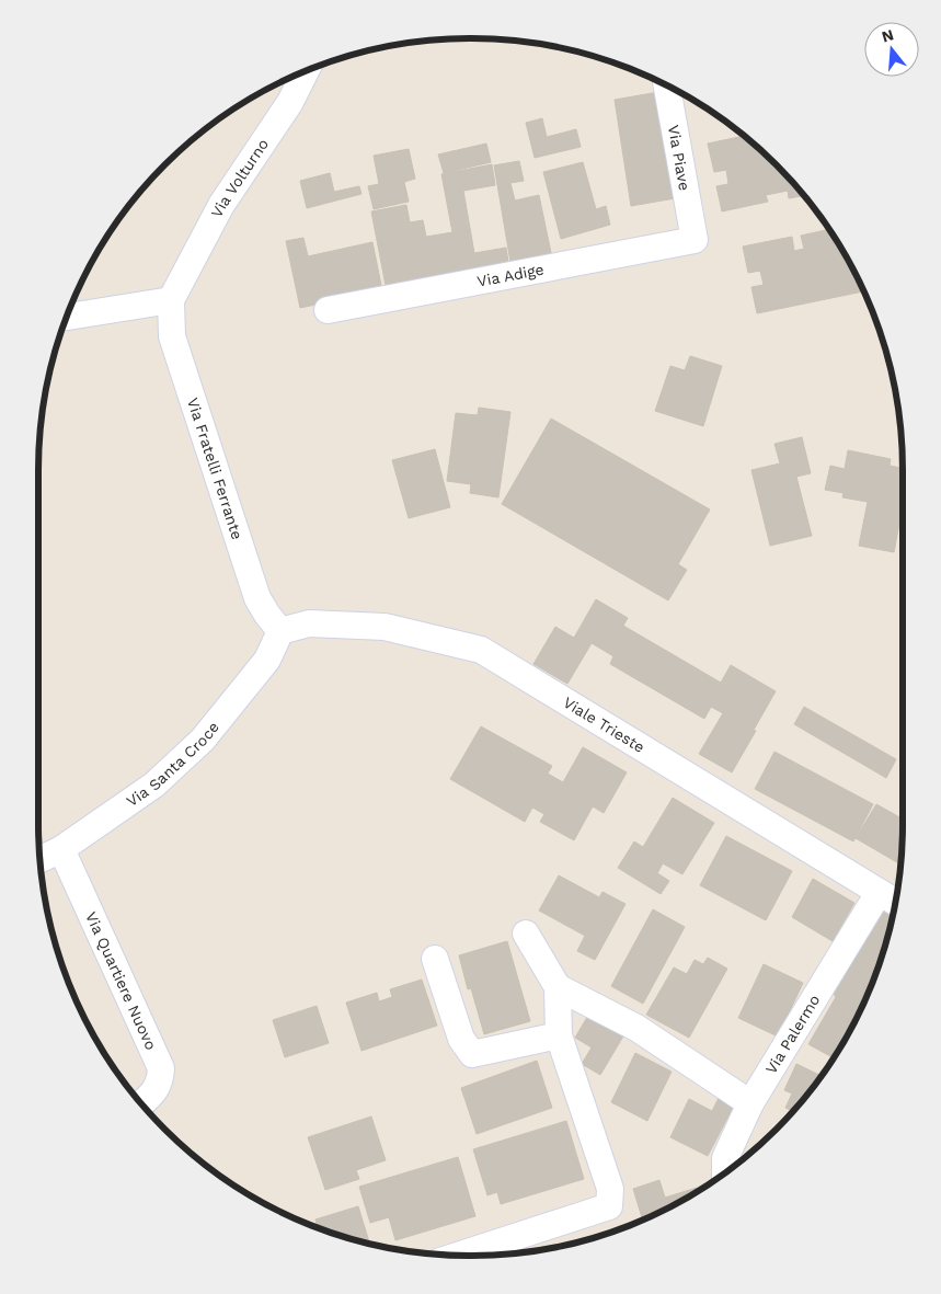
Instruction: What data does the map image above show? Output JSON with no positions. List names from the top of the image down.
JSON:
{
  "streets": {
    "street": [
      "Via Piave",
      "Via Volturno",
      "Via Adige",
      "Via Fratelli Ferrante",
      "Viale Trieste",
      "Via Santa Croce",
      "Via Quartiere Nuovo",
      "Via Palermo"
    ]
  },
  "crossings": [
    ["Via Piave", "Via Adige"],
    ["Via Volturno", "Via Fratelli Ferrante"],
    ["Via Fratelli Ferrante", "Viale Trieste"],
    ["Via Fratelli Ferrante", "Via Santa Croce"],
    ["Viale Trieste", "Via Santa Croce"],
    ["Viale Trieste", "Via Palermo"],
    ["Via Santa Croce", "Via Quartiere Nuovo"]
  ],
  "north": "top"
}
